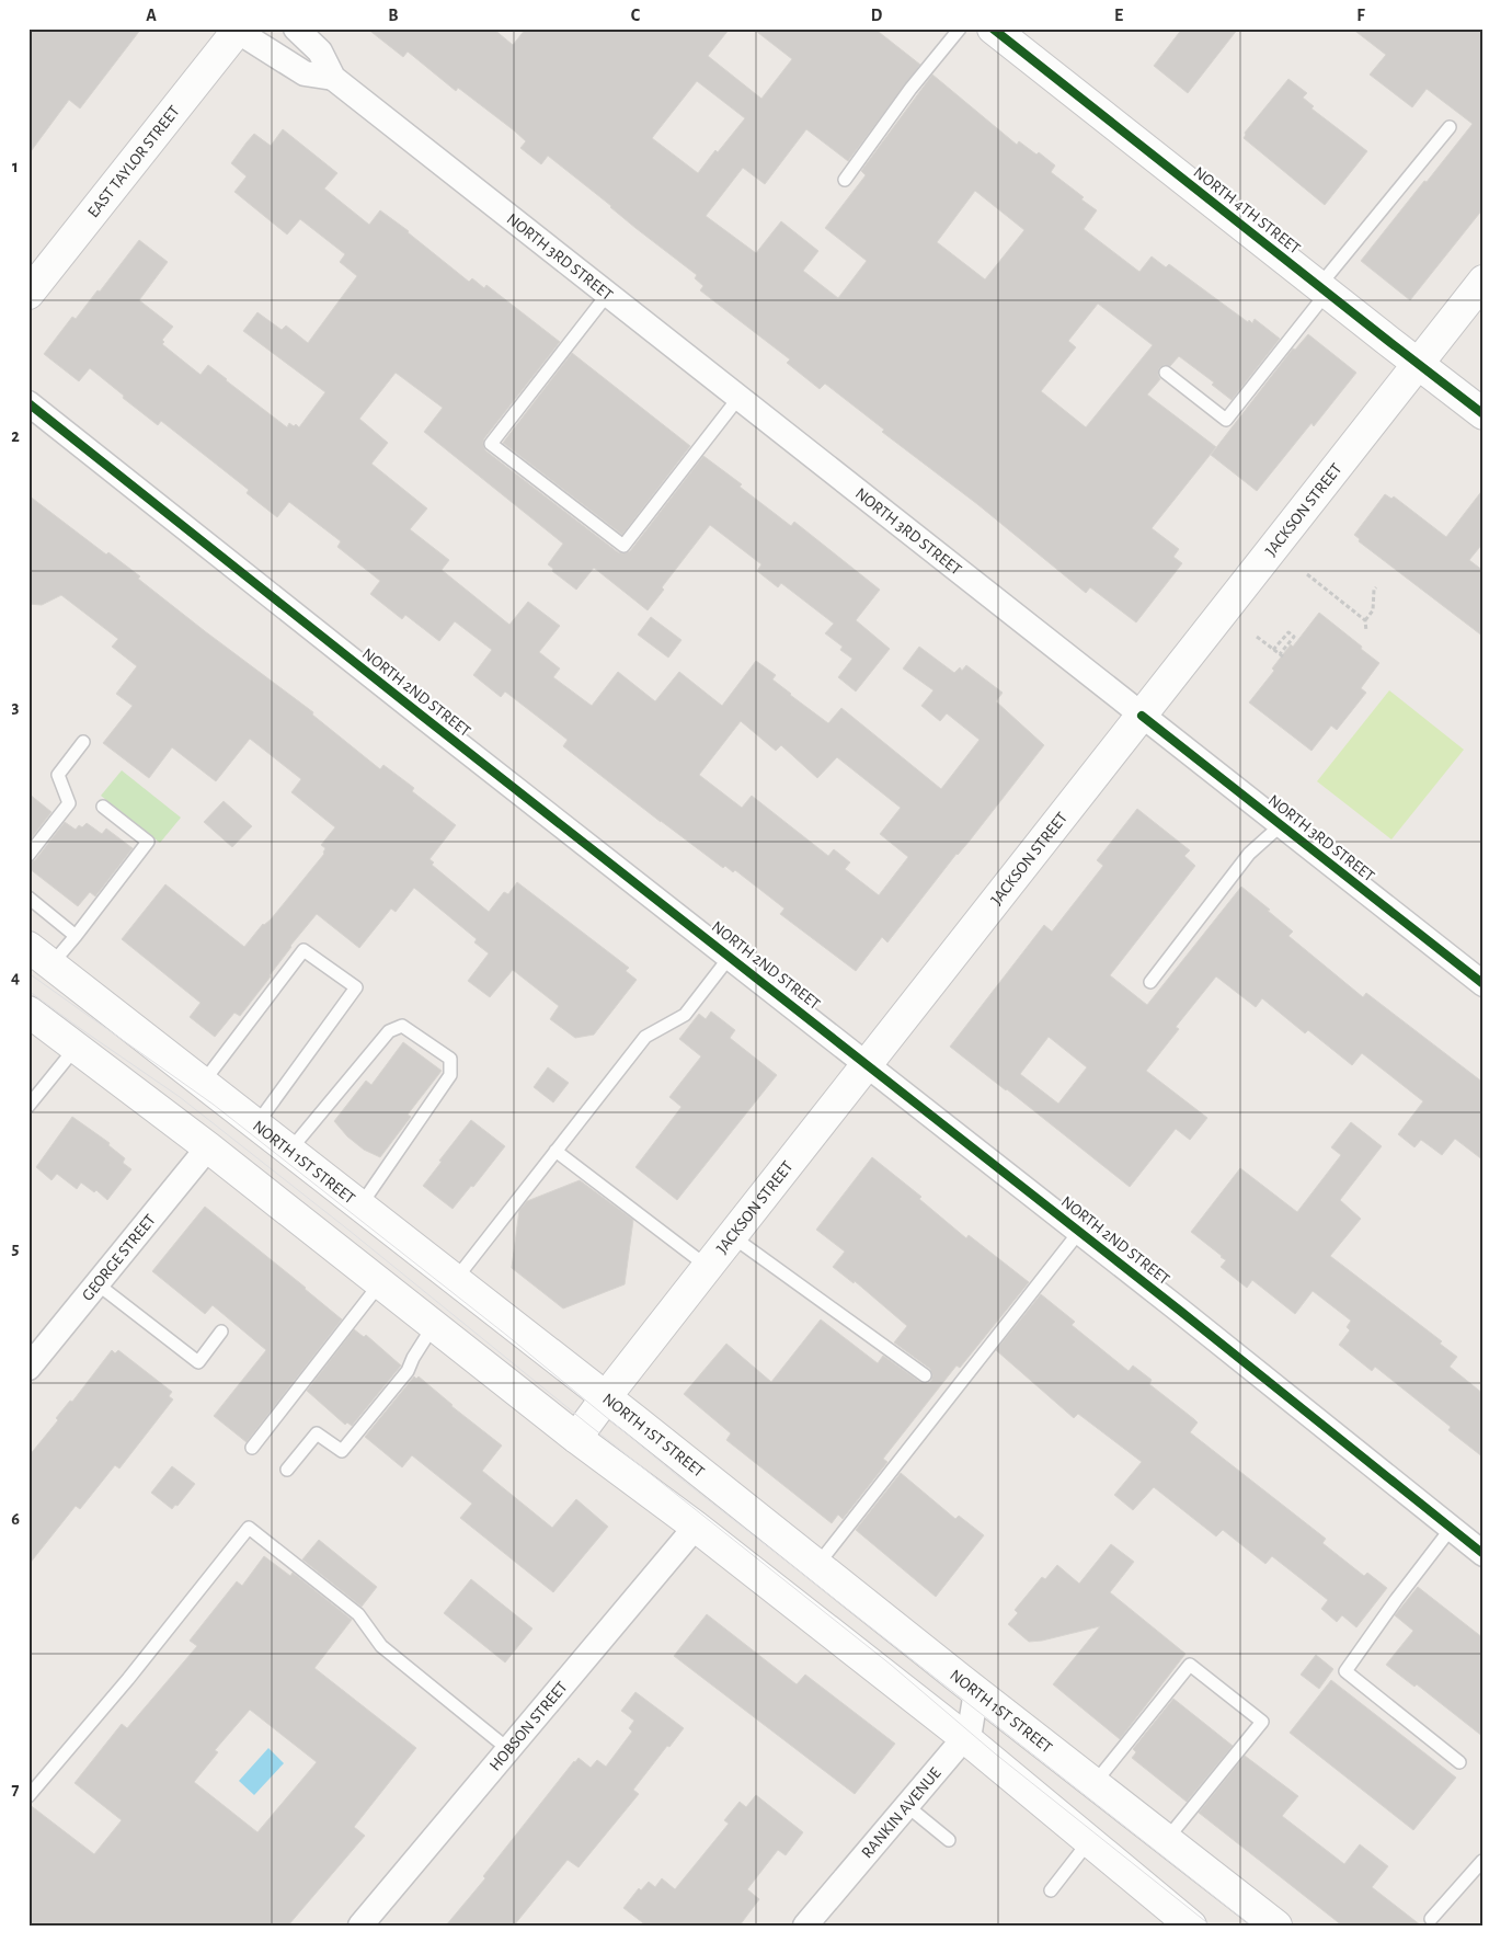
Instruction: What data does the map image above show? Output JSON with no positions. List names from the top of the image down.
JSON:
{
  "streets": {
    "main road": [
      "EAST TAYLOR STREET",
      "NORTH 4TH STREET",
      "JACKSON STREET",
      "NORTH 1ST STREET"
    ],
    "street": [
      "NORTH 3RD STREET",
      "NORTH 2ND STREET",
      "GEORGE STREET",
      "HOBSON STREET",
      "RANKIN AVENUE"
    ]
  },
  "crossings": [
    ["EAST TAYLOR STREET", "NORTH 3RD STREET"],
    ["NORTH 4TH STREET", "JACKSON STREET"],
    ["NORTH 3RD STREET", "JACKSON STREET"],
    ["JACKSON STREET", "NORTH 2ND STREET"],
    ["JACKSON STREET", "NORTH 1ST STREET"],
    ["NORTH 1ST STREET", "RANKIN AVENUE"]
  ],
  "grid": {
    "columns": [
      "A",
      "B",
      "C",
      "D",
      "E",
      "F"
    ],
    "rows": [
      "1",
      "2",
      "3",
      "4",
      "5",
      "6",
      "7"
    ]
  }
}
